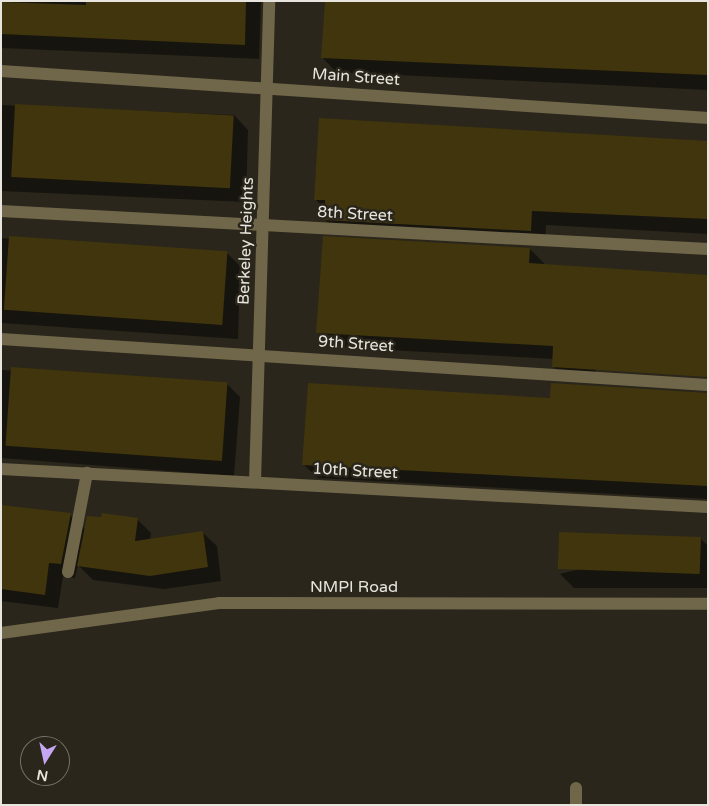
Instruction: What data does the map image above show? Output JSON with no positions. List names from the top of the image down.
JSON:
{
  "streets": {
    "street": [
      "Main Street",
      "8th Street",
      "Berkeley Heights",
      "9th Street",
      "10th Street",
      "NMPI Road"
    ]
  },
  "crossings": [
    ["Main Street", "Berkeley Heights"],
    ["8th Street", "Berkeley Heights"],
    ["Berkeley Heights", "9th Street"],
    ["Berkeley Heights", "10th Street"]
  ],
  "north": "bottom"
}
